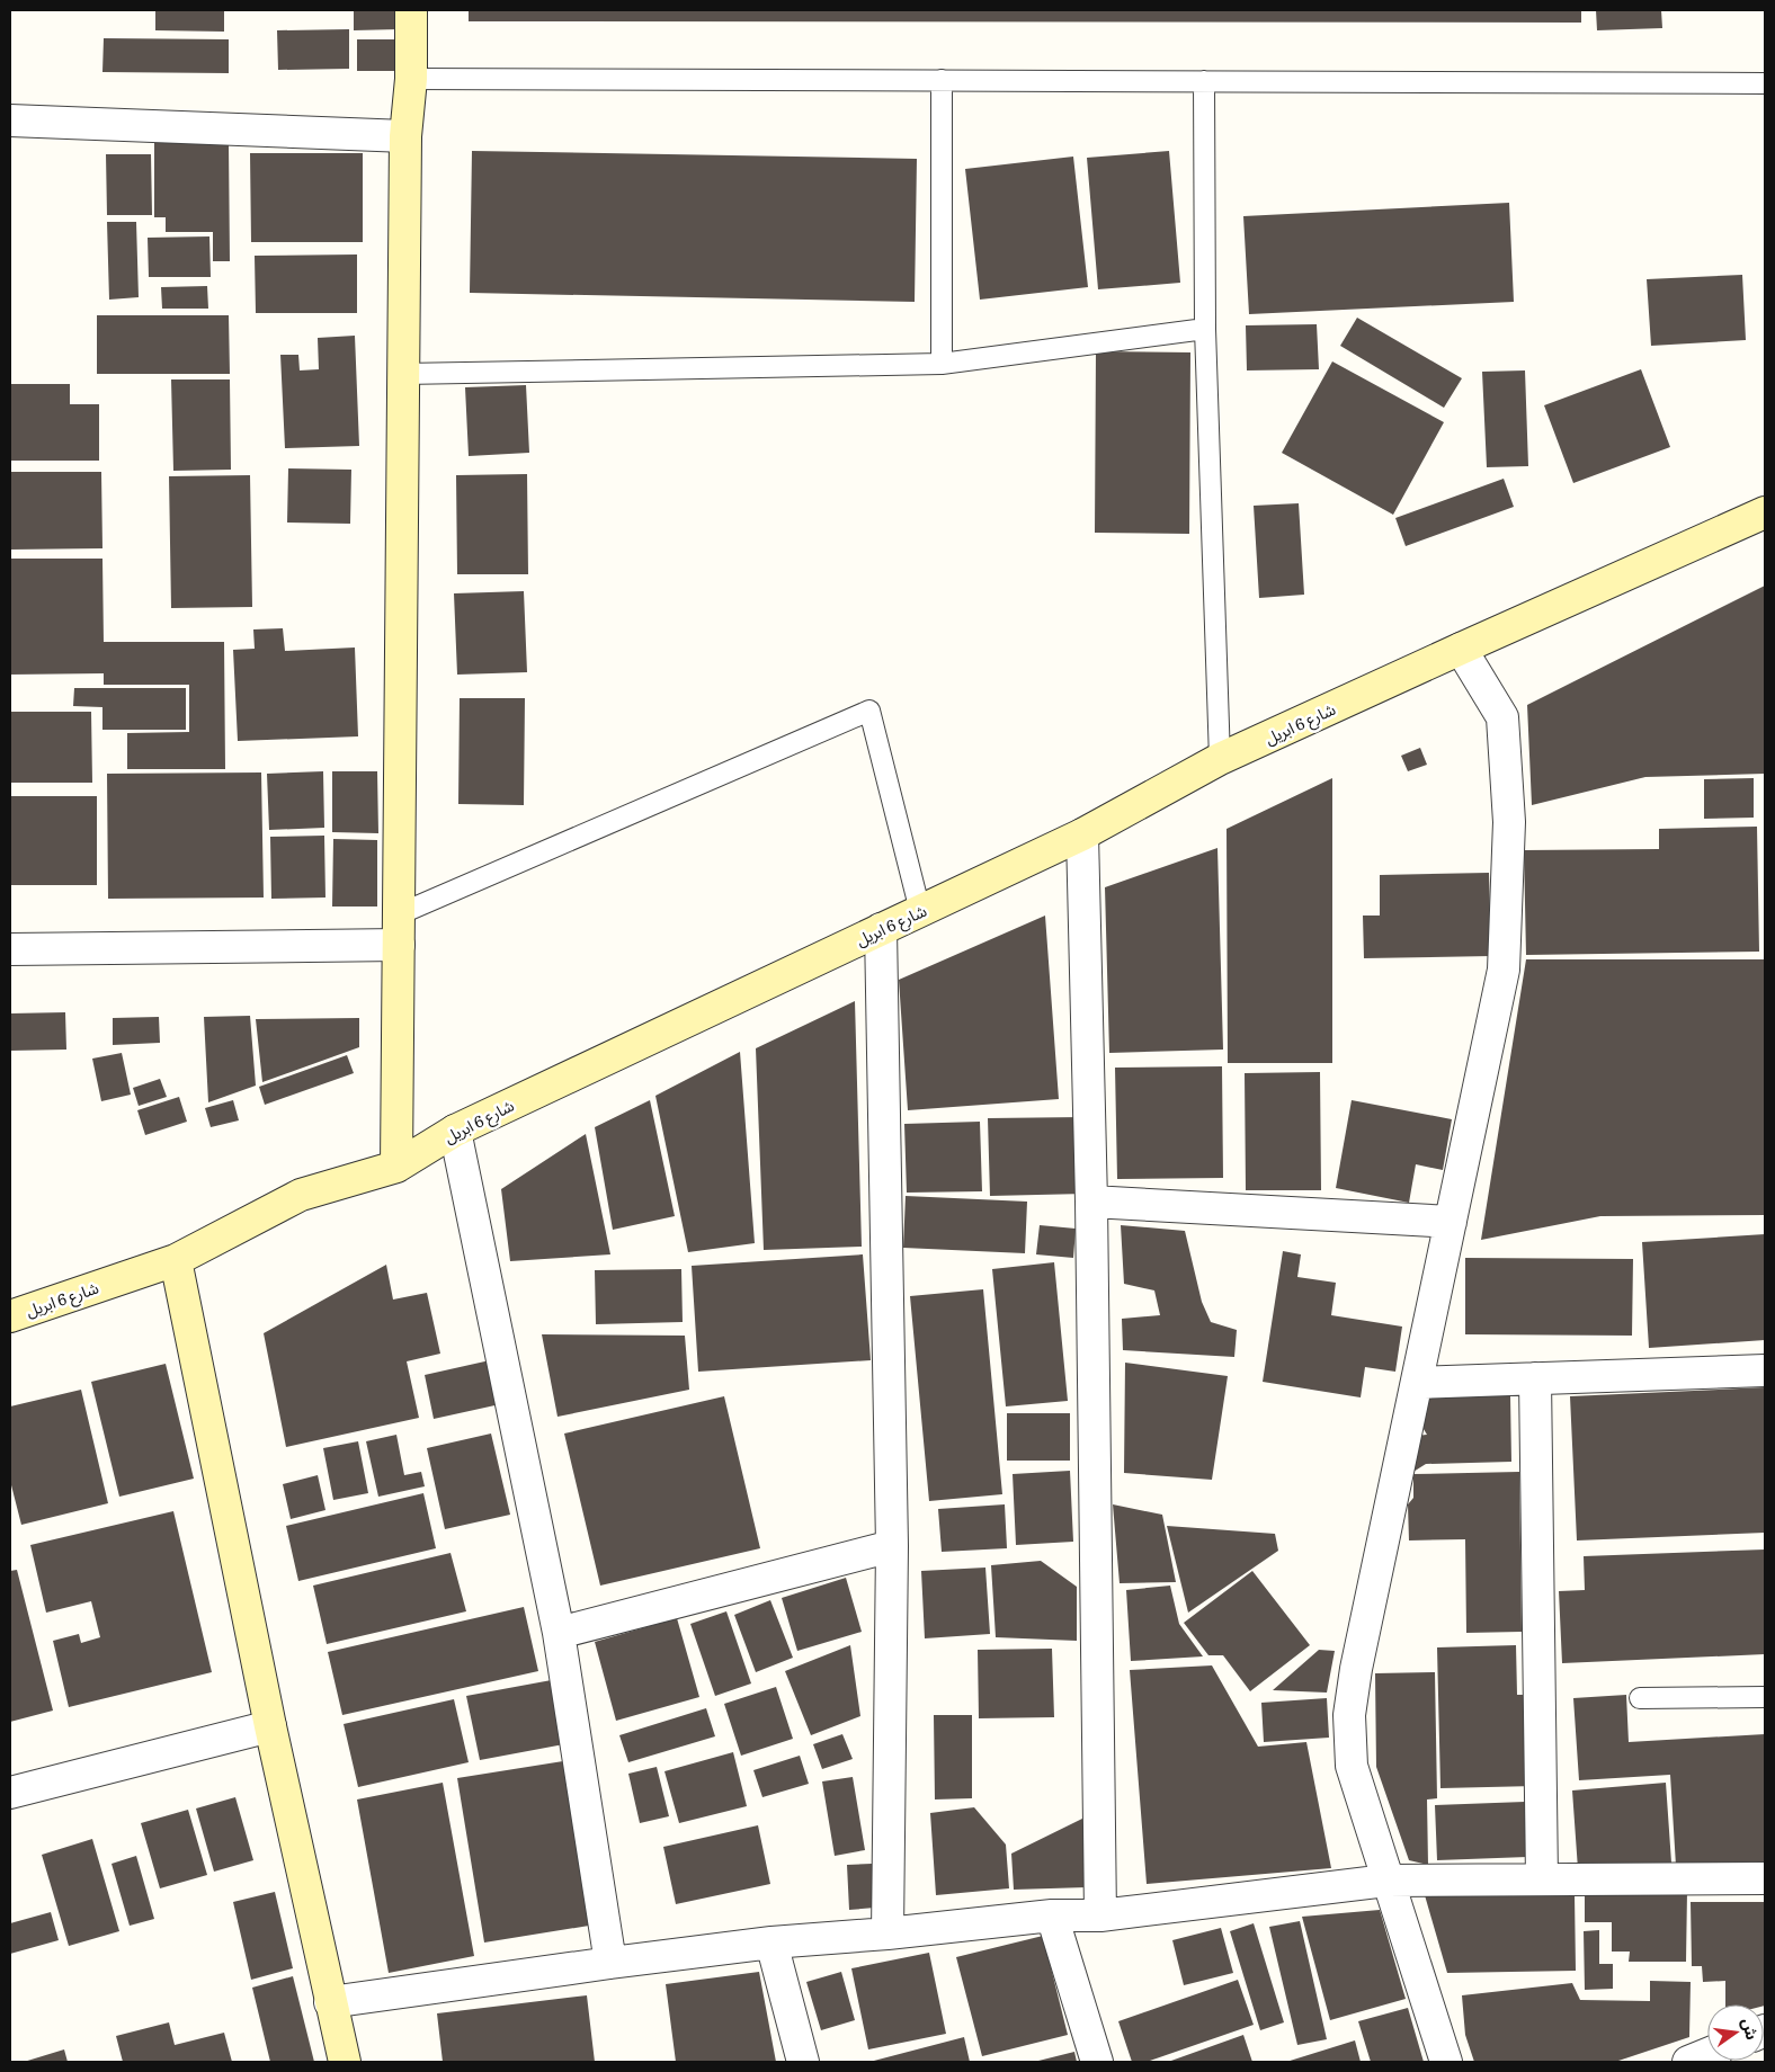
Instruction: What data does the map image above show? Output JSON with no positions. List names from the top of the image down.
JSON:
{
  "streets": {
    "street": ["شارع 6 ابريل"]
  },
  "north": "right"
}
